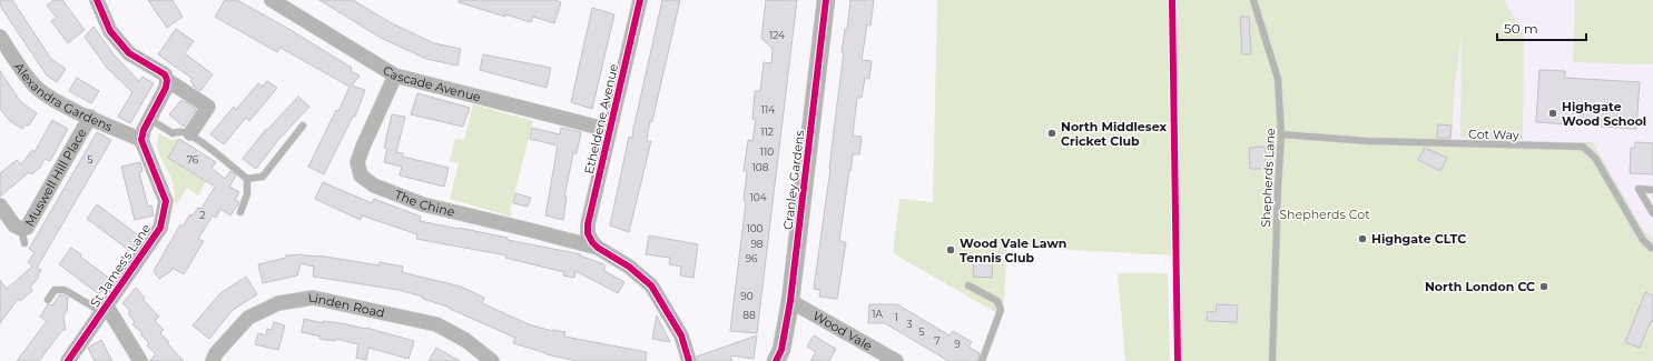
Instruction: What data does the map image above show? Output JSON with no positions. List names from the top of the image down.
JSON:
{
  "streets": {
    "street": [
      "Cascade Avenue",
      "Alexandra Gardens",
      "Etheldene Avenue",
      "Muswell Hill Place",
      "Cranley Gardens",
      "The Chine",
      "St James's Lane",
      "Linden Road",
      "Wood Vale"
    ],
    "lane": ["Cot Way", "Shepherds Lane"]
  },
  "crossings": [
    ["Cascade Avenue", "Etheldene Avenue"],
    ["Cascade Avenue", "The Chine"],
    ["Alexandra Gardens", "Muswell Hill Place"],
    ["Alexandra Gardens", "St James's Lane"],
    ["Etheldene Avenue", "The Chine"],
    ["Cot Way", "Shepherds Lane"],
    ["Cranley Gardens", "Wood Vale"]
  ],
  "parks": ["Shepherds Cot"],
  "places": [
    "Highgate Wood School",
    "North Middlesex Cricket Club",
    "Highgate CLTC",
    "Wood Vale Lawn Tennis Club",
    "North London CC"
  ],
  "house_numbers": [
    "124",
    "114",
    "112",
    "110",
    "5",
    "76",
    "108",
    "104",
    "2",
    "100",
    "98",
    "96",
    "90",
    "1A",
    "88",
    "1",
    "3",
    "5",
    "7",
    "9"
  ],
  "scale_bar": "50 m"
}
